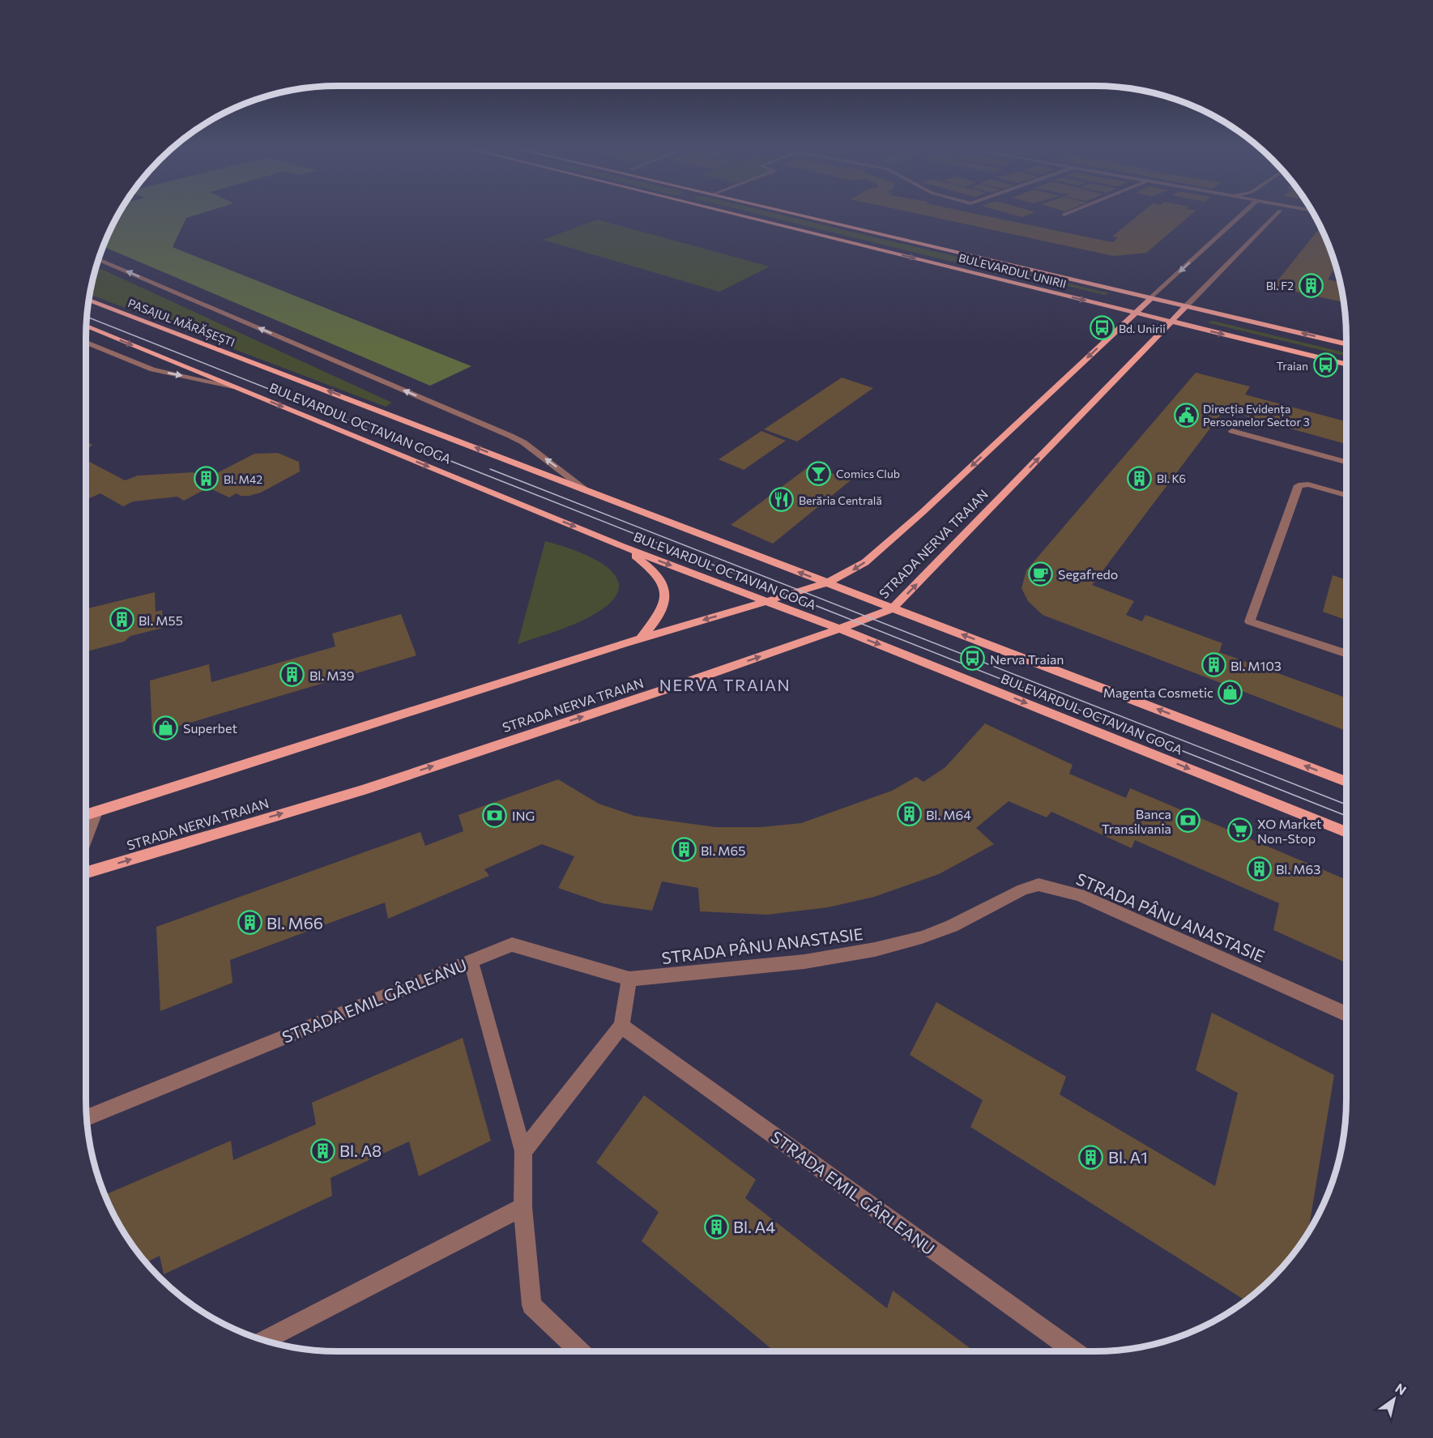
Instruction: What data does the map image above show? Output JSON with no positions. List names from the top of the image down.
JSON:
{
  "streets": {
    "main road": [
      "BULEVARDUL UNIRII",
      "PASAJUL MĂRĂȘEȘTI",
      "BULEVARDUL OCTAVIAN GOGA",
      "STRADA NERVA TRAIAN"
    ],
    "street": ["STRADA PÂNU ANASTASIE", "STRADA EMIL GÂRLEANU"]
  },
  "crossings": [
    ["BULEVARDUL UNIRII", "STRADA NERVA TRAIAN"],
    ["PASAJUL MĂRĂȘEȘTI", "BULEVARDUL OCTAVIAN GOGA"],
    ["BULEVARDUL OCTAVIAN GOGA", "STRADA NERVA TRAIAN"],
    ["STRADA PÂNU ANASTASIE", "STRADA EMIL GÂRLEANU"]
  ],
  "districts": ["NERVA TRAIAN"],
  "places": {
    "building": [
      "Bl. F2",
      "Bl. K6",
      "Bl. M42",
      "Bl. M55",
      "Bl. M103",
      "Bl. M39",
      "Bl. M64",
      "Bl. M65",
      "Bl. M63",
      "Bl. M66",
      "Bl. A8",
      "Bl. A1",
      "Bl. A4"
    ],
    "bus stop": ["Bd. Unirii", "Traian", "Nerva Traian"],
    "public building": ["Direcția Evidența Persoanelor Sector 3"],
    "bar": ["Comics Club"],
    "restaurant": ["Berăria Centrală"],
    "cafe": ["Segafredo"],
    "shop": ["Magenta Cosmetic", "Superbet"],
    "bank": ["ING", "Banca Transilvania"],
    "supermarket": ["XO Market Non-Stop"]
  },
  "north": "top right"
}
